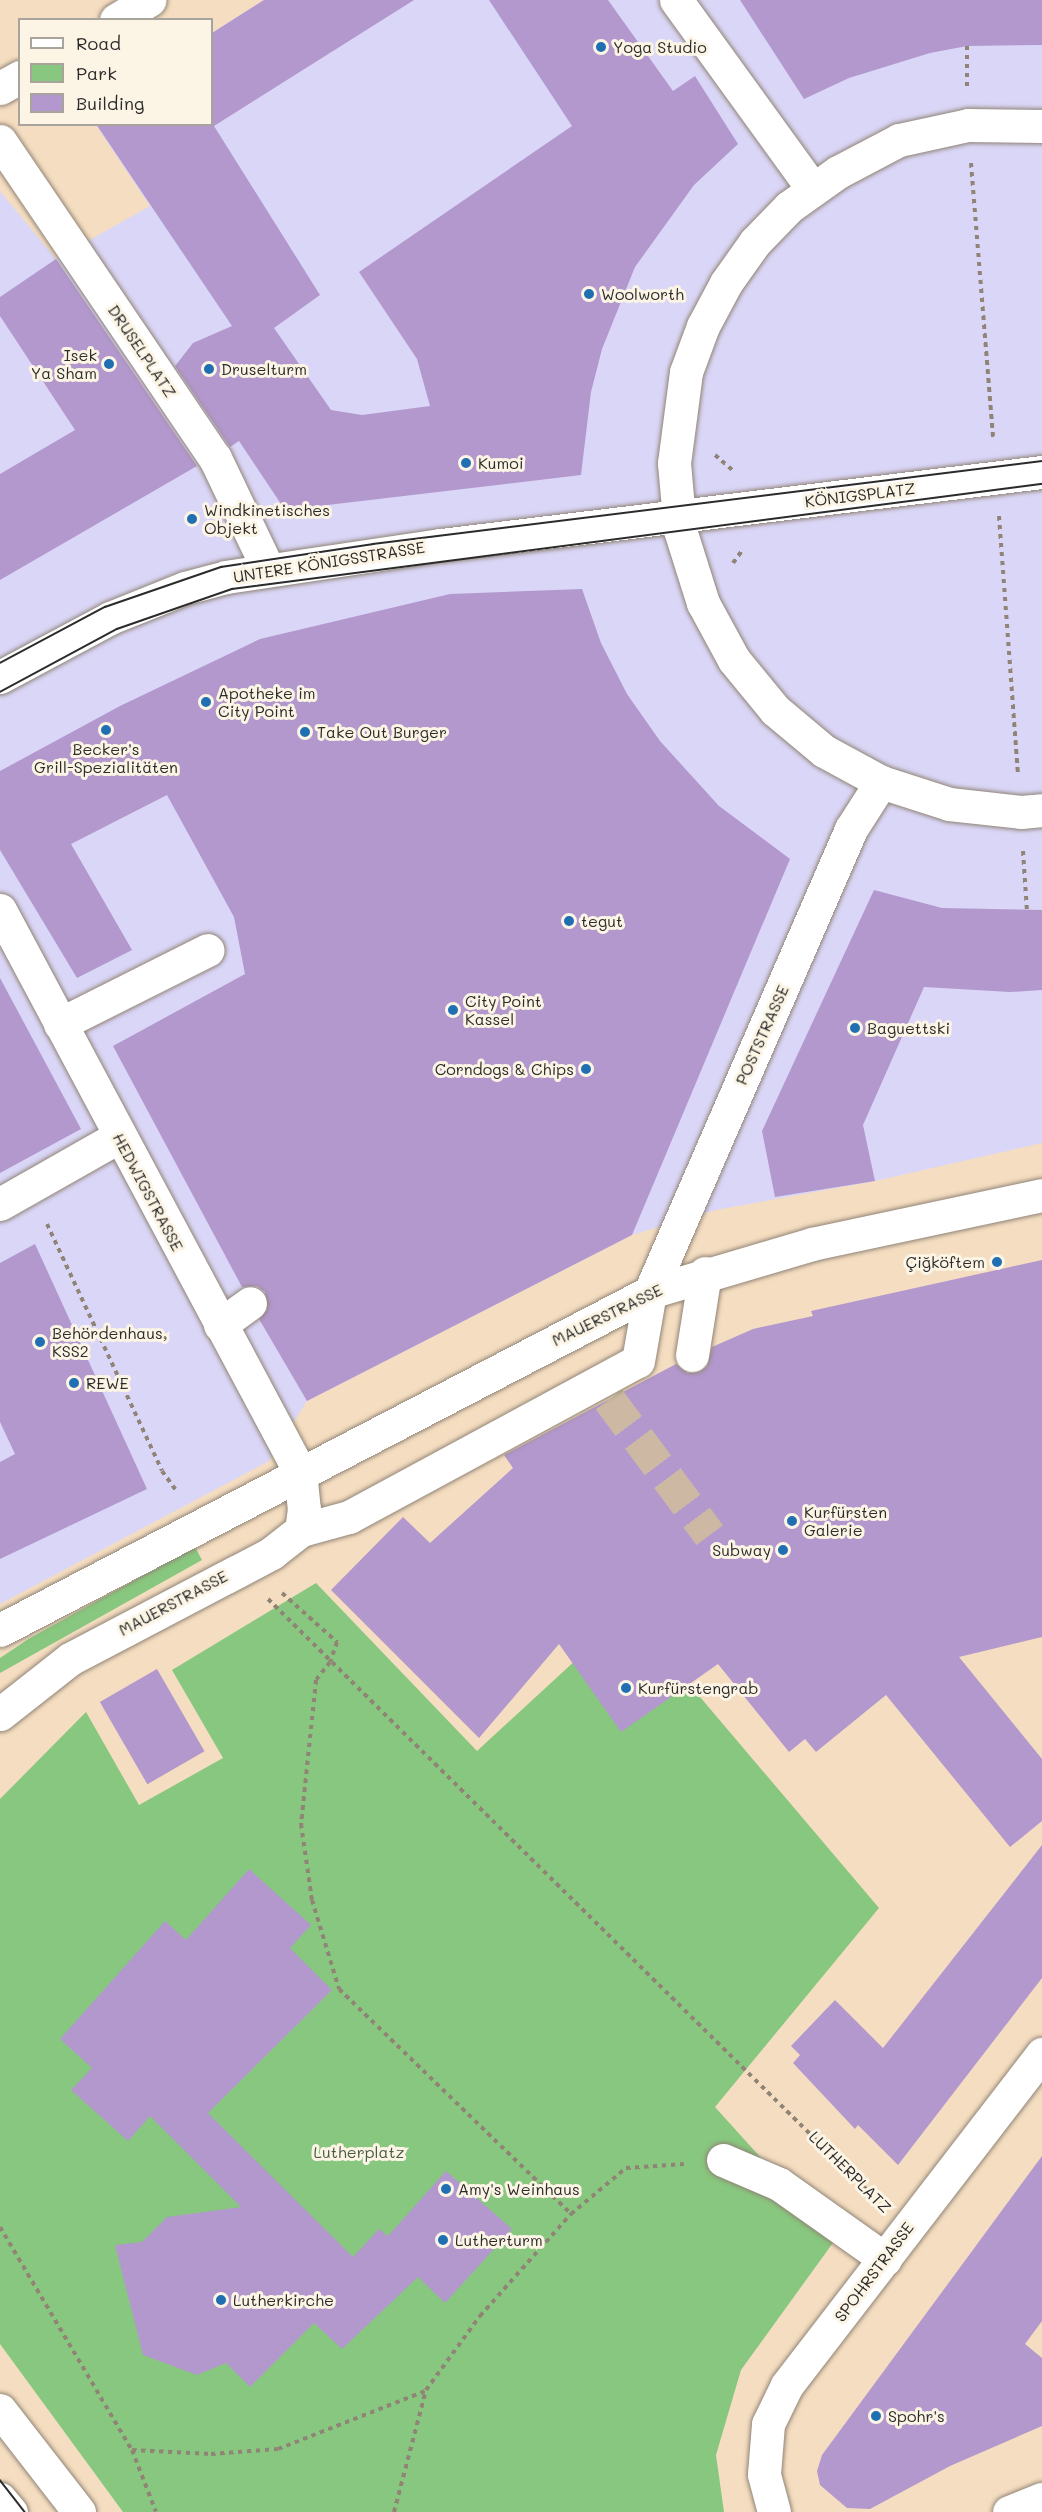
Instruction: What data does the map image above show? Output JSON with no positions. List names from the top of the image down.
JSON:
{
  "streets": {
    "street": [
      "DRUSELPLATZ",
      "KÖNIGSPLATZ",
      "UNTERE KÖNIGSSTRASSE",
      "POSTSTRASSE",
      "HEDWIGSTRASSE",
      "MAUERSTRASSE",
      "SPOHRSTRASSE"
    ],
    "path": ["LUTHERPLATZ"]
  },
  "crossings": [
    ["DRUSELPLATZ", "UNTERE KÖNIGSSTRASSE"],
    ["KÖNIGSPLATZ", "UNTERE KÖNIGSSTRASSE"],
    ["POSTSTRASSE", "MAUERSTRASSE"],
    ["HEDWIGSTRASSE", "MAUERSTRASSE"],
    ["LUTHERPLATZ", "SPOHRSTRASSE"]
  ],
  "parks": ["Lutherplatz"],
  "places": [
    "Yoga Studio",
    "Woolworth",
    "Isek Ya Sham",
    "Druselturm",
    "Kumoi",
    "Windkinetisches Objekt",
    "Apotheke im City Point",
    "Becker's Grill-Spezialitäten",
    "Take Out Burger",
    "tegut",
    "City Point Kassel",
    "Baguettski",
    "Corndogs & Chips",
    "Çiğköftem",
    "Behördenhaus, KSS2",
    "REWE",
    "Kurfürsten Galerie",
    "Subway",
    "Kurfürstengrab",
    "Amy's Weinhaus",
    "Lutherturm",
    "Lutherkirche",
    "Spohr's"
  ],
  "legend": ["Road", "Park", "Building"]
}
